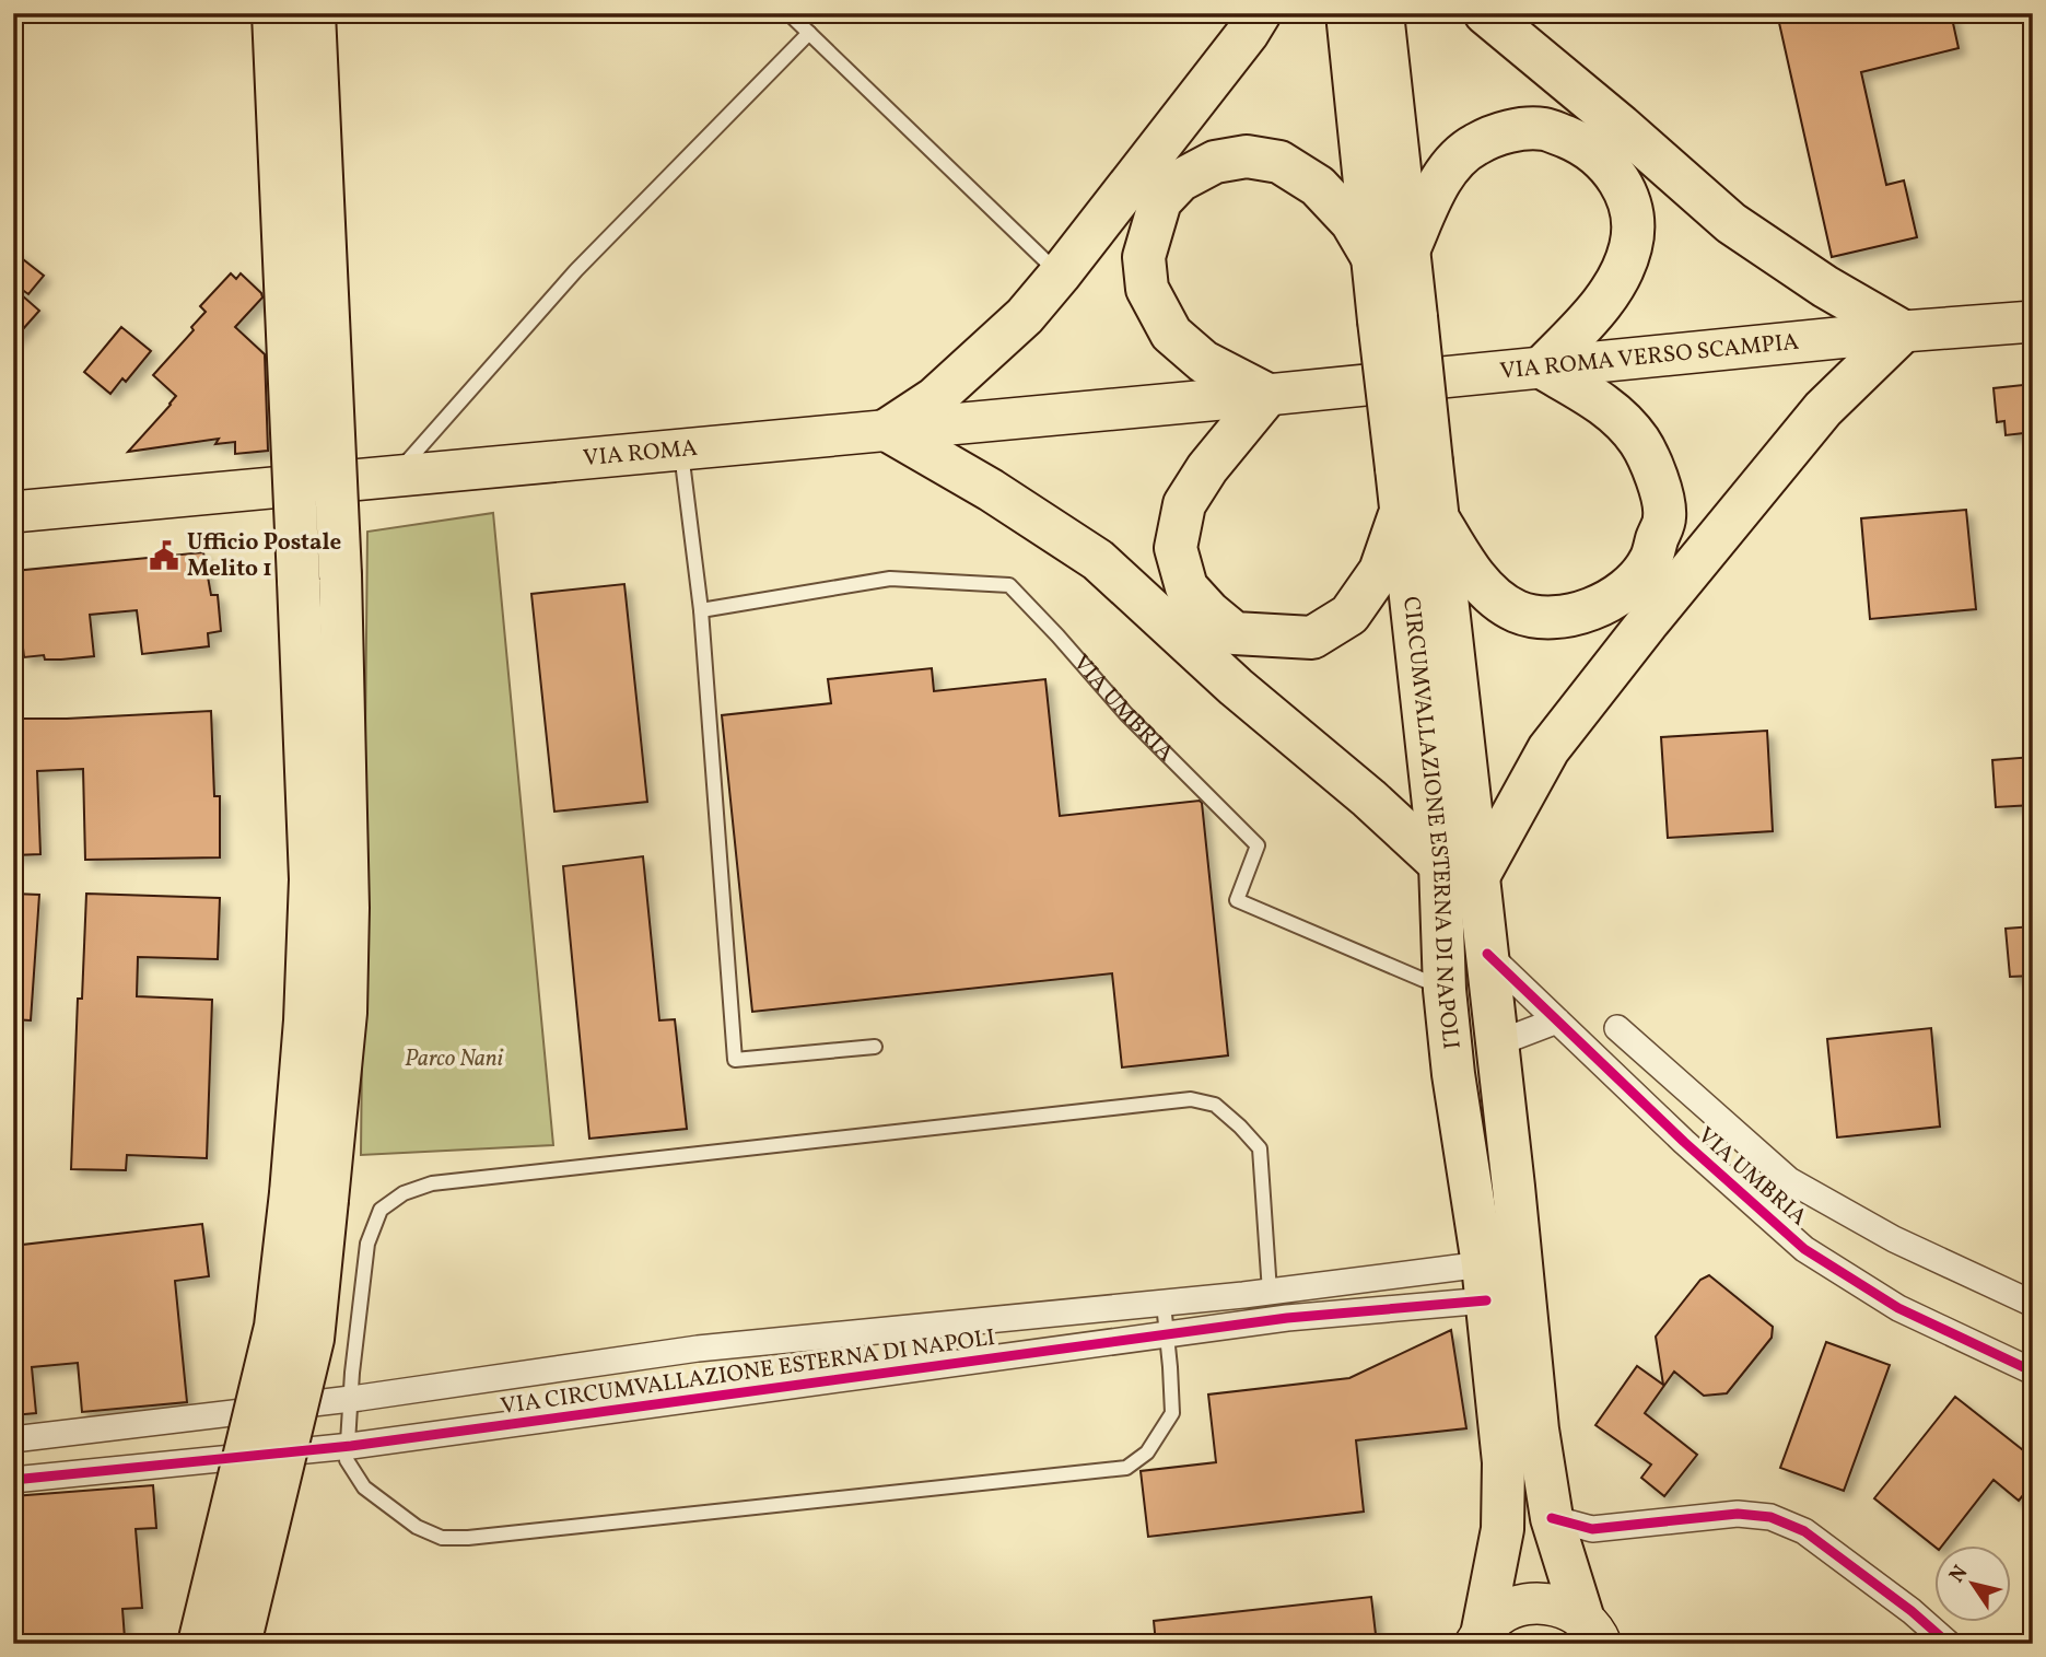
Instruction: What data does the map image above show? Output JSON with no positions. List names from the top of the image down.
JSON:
{
  "streets": {
    "highway": ["CIRCUMVALLAZIONE ESTERNA DI NAPOLI"],
    "main road": ["VIA ROMA VERSO SCAMPIA", "VIA ROMA"],
    "street": ["VIA UMBRIA", "VIA CIRCUMVALLAZIONE ESTERNA DI NAPOLI"]
  },
  "crossings": [
    ["VIA ROMA VERSO SCAMPIA", "VIA ROMA"],
    ["VIA UMBRIA", "CIRCUMVALLAZIONE ESTERNA DI NAPOLI"],
    ["CIRCUMVALLAZIONE ESTERNA DI NAPOLI", "VIA CIRCUMVALLAZIONE ESTERNA DI NAPOLI"]
  ],
  "parks": ["Parco Nani"],
  "places": {
    "public building": ["Ufficio Postale Melito 1"]
  },
  "north": "top left"
}
